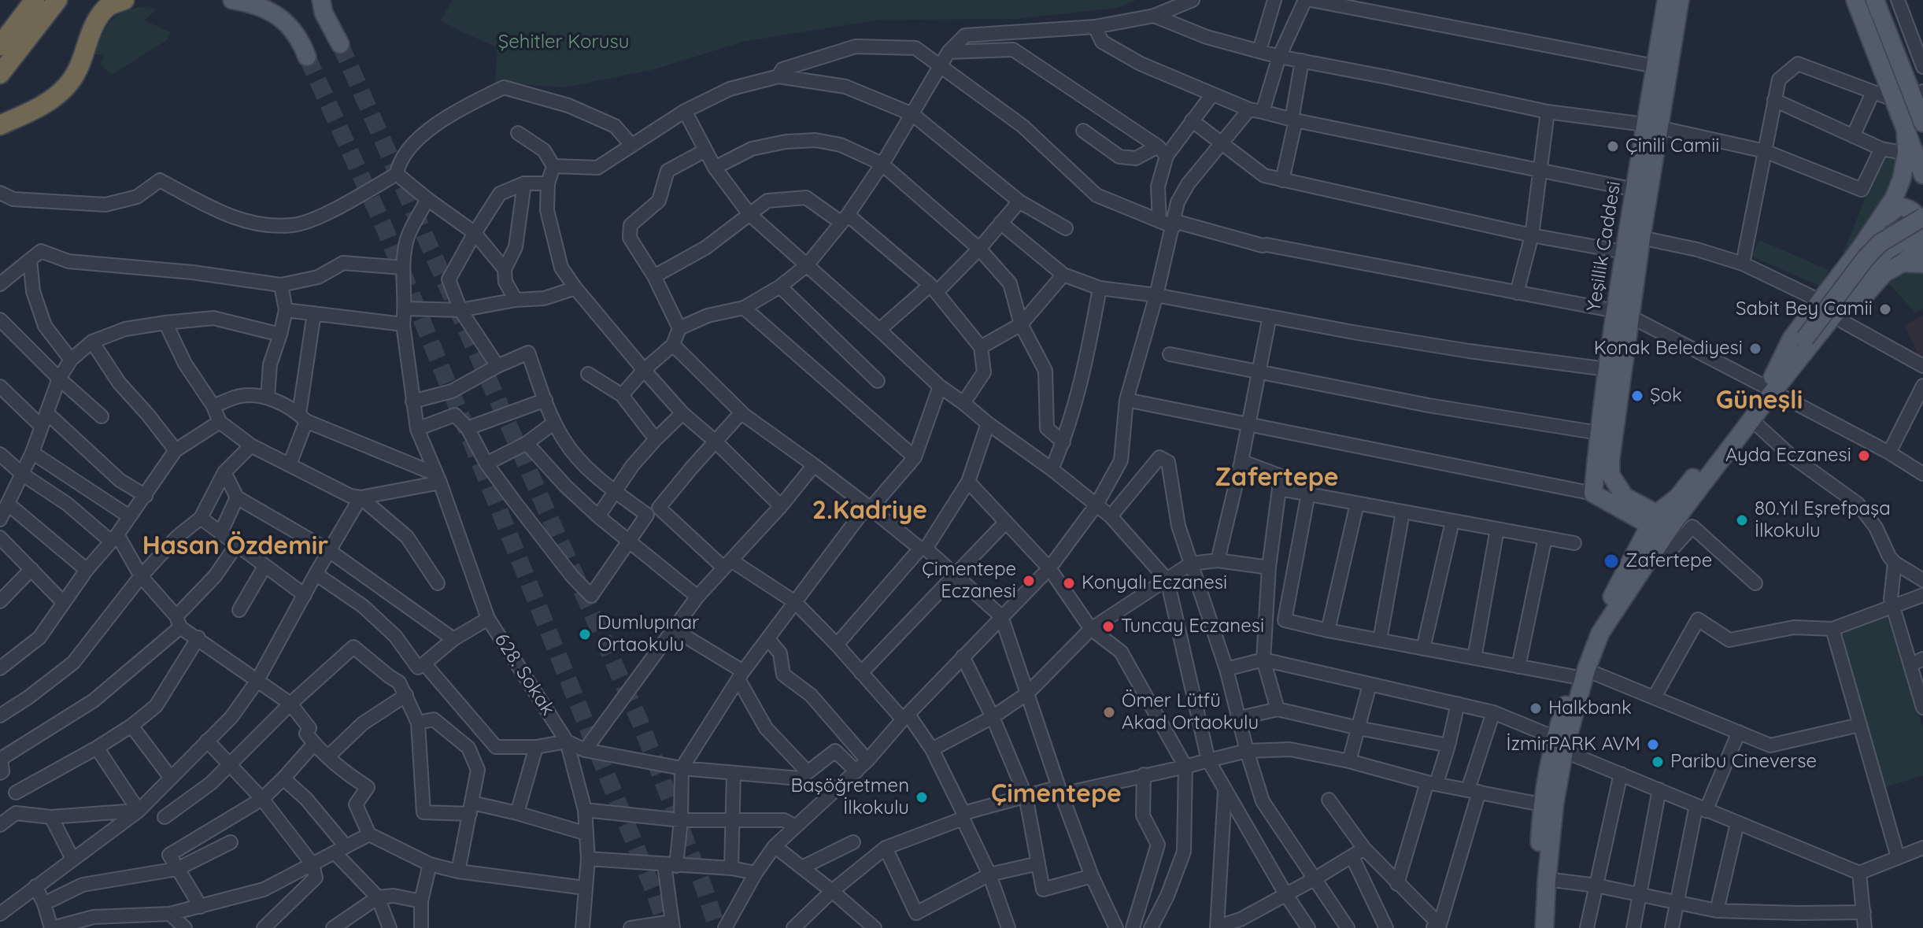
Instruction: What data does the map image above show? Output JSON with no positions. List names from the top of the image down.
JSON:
{
  "streets": {
    "main road": ["Yeşillik Caddesi"],
    "street": ["628. Sokak"]
  },
  "districts": [
    "Güneşli",
    "Zafertepe",
    "2.Kadriye",
    "Hasan Özdemir",
    "Çimentepe"
  ],
  "parks": ["Şehitler Korusu"],
  "places": [
    "Çinili Camii",
    "Sabit Bey Camii",
    "Konak Belediyesi",
    "Şok",
    "Ayda Eczanesi",
    "80.Yıl Eşrefpaşa İlkokulu",
    "Zafertepe",
    "Çimentepe Eczanesi",
    "Konyalı Eczanesi",
    "Tuncay Eczanesi",
    "Dumlupınar Ortaokulu",
    "Halkbank",
    "Ömer Lütfü Akad Ortaokulu",
    "İzmirPARK AVM",
    "Paribu Cineverse",
    "Başöğretmen İlkokulu"
  ]
}
